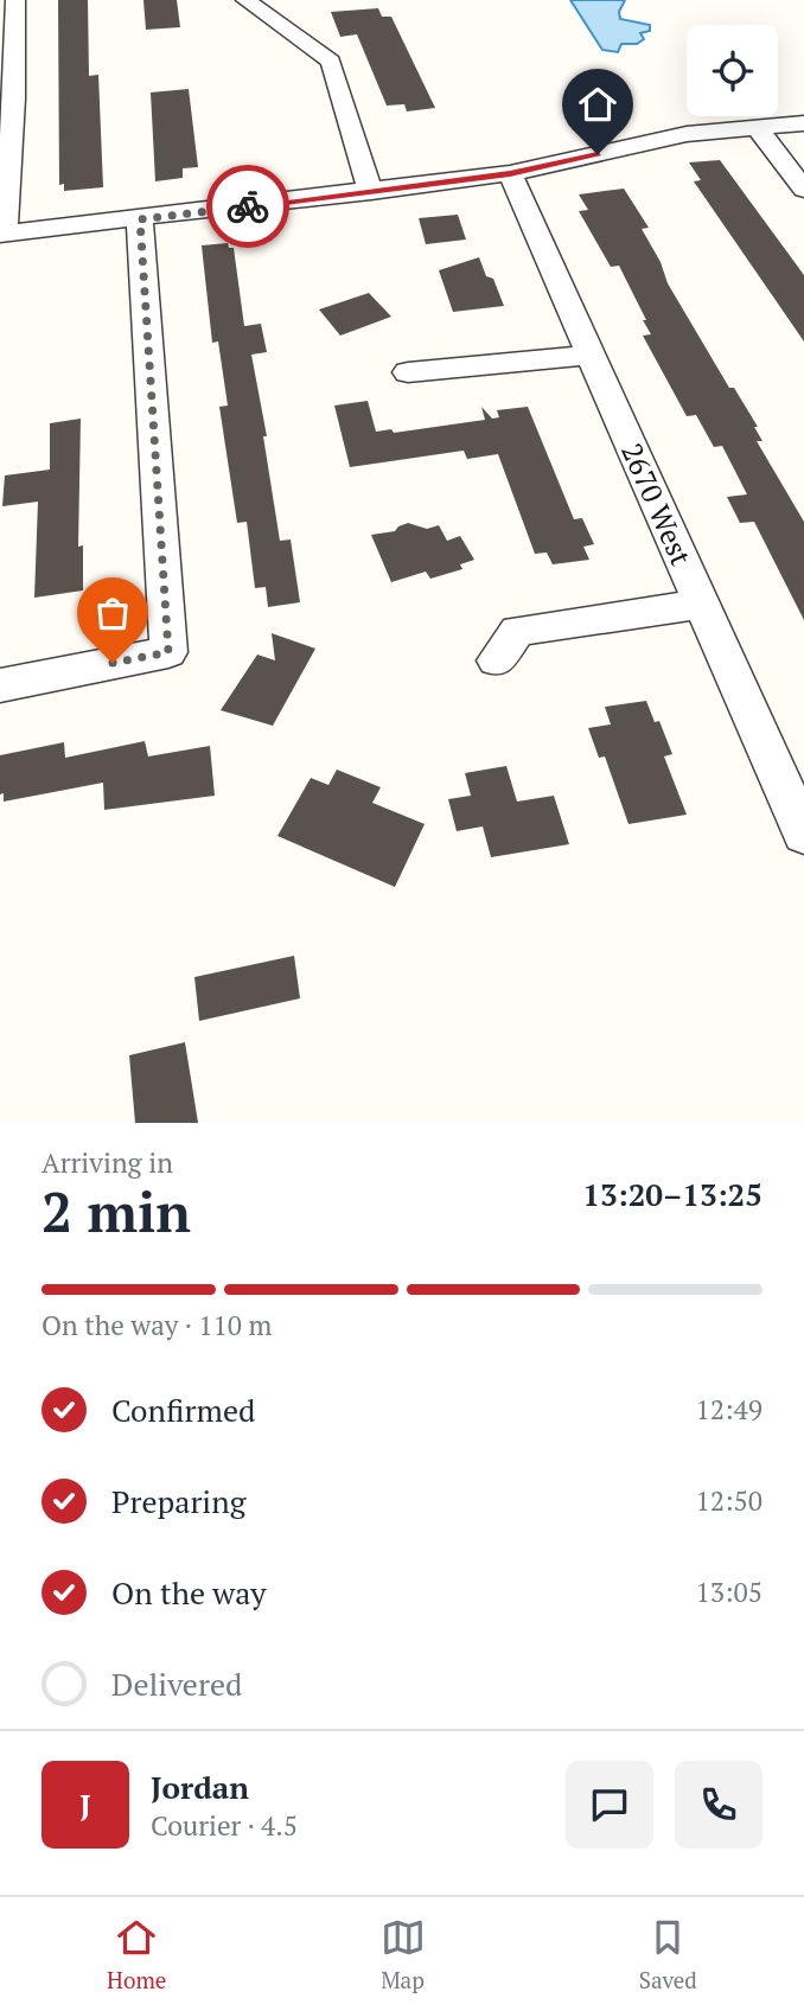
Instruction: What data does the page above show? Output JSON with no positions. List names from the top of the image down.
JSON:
{
  "streets": {
    "street": ["2670 West"]
  },
  "page": {
    "heading": ["2 min", "Arriving in", "13:20–13:25"],
    "panel": ["Jordan", "Courier · 4.5"],
    "bar": "On the way · 110 m",
    "list": [
      ["Confirmed", "12:49"],
      ["Preparing", "12:50"],
      ["On the way", "13:05"],
      "Delivered"
    ],
    "round": "J",
    "tabs": ["Home", "Map", "Saved"]
  }
}
